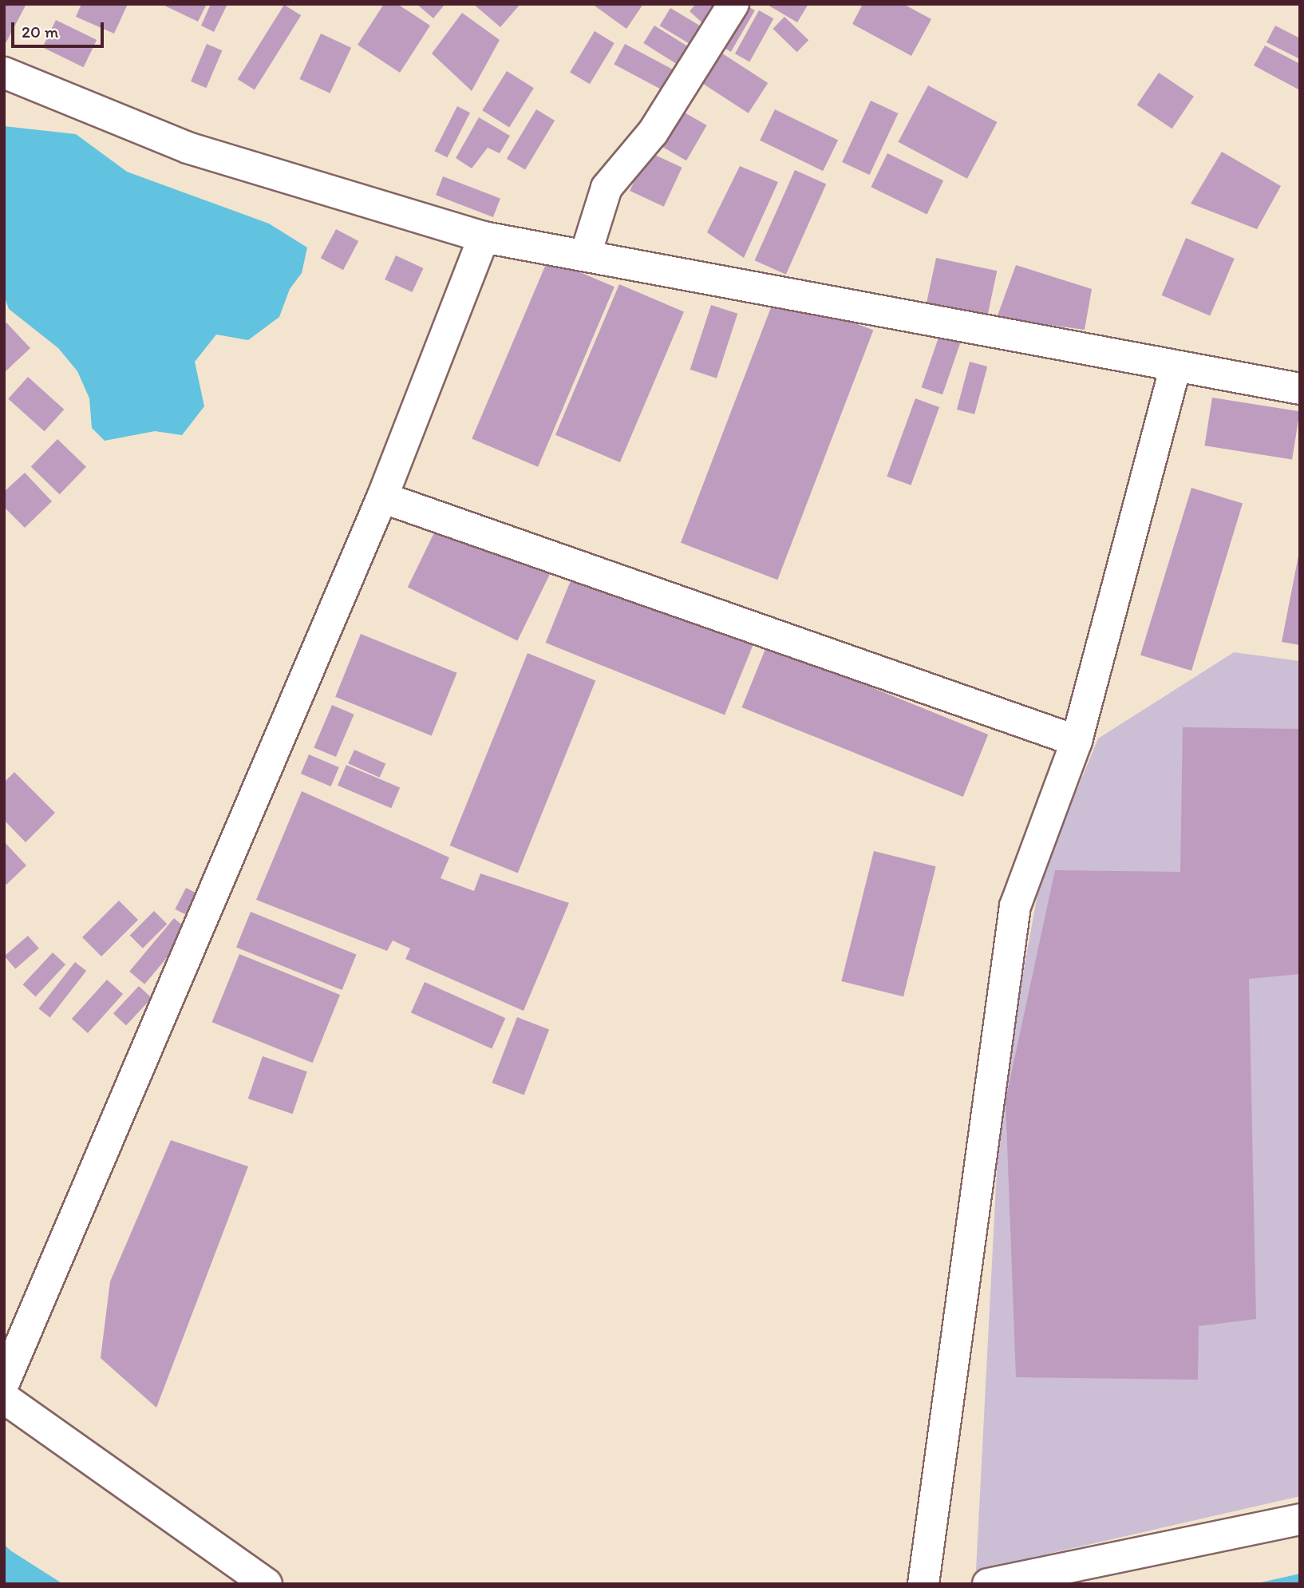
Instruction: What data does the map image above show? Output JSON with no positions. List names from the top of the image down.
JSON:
{
  "scale_bar": "20 m"
}
